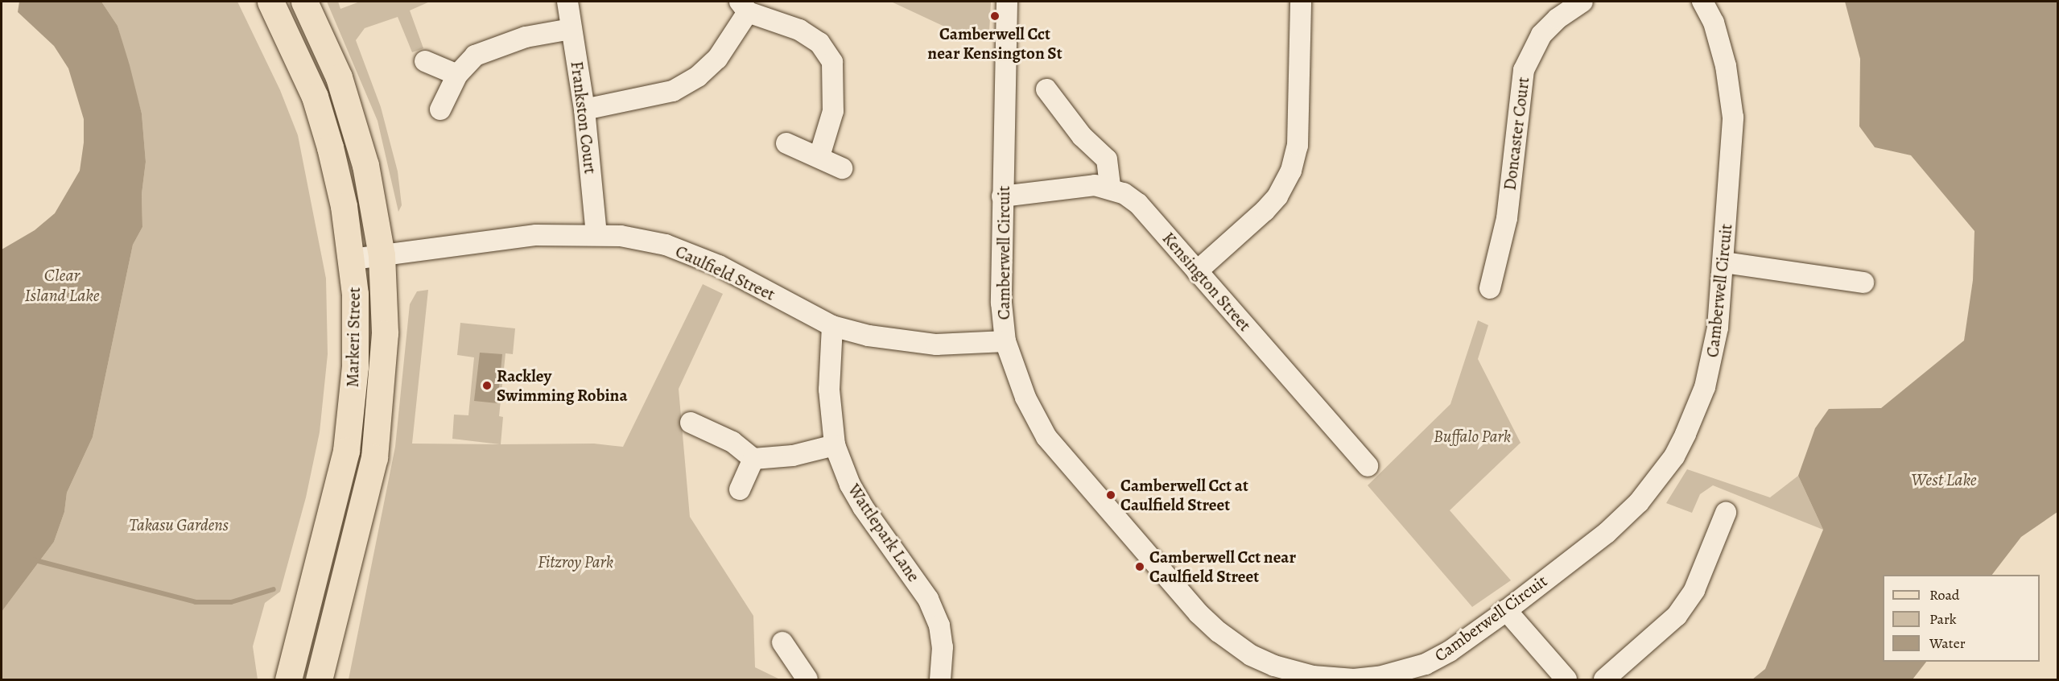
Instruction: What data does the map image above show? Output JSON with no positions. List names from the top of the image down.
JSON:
{
  "streets": {
    "main road": ["Markeri Street"],
    "street": [
      "Frankston Court",
      "Doncaster Court",
      "Camberwell Circuit",
      "Caulfield Street",
      "Kensington Street",
      "Wattlepark Lane"
    ]
  },
  "crossings": [
    ["Frankston Court", "Caulfield Street"],
    ["Camberwell Circuit", "Caulfield Street"],
    ["Camberwell Circuit", "Kensington Street"],
    ["Caulfield Street", "Markeri Street"],
    ["Caulfield Street", "Wattlepark Lane"]
  ],
  "water": ["Clear Island Lake", "West Lake"],
  "parks": ["Buffalo Park", "Takasu Gardens", "Fitzroy Park"],
  "places": [
    "Camberwell Cct near Kensington St",
    "Rackley Swimming Robina",
    "Camberwell Cct at Caulfield Street",
    "Camberwell Cct near Caulfield Street"
  ],
  "legend": ["Road", "Park", "Water"]
}
